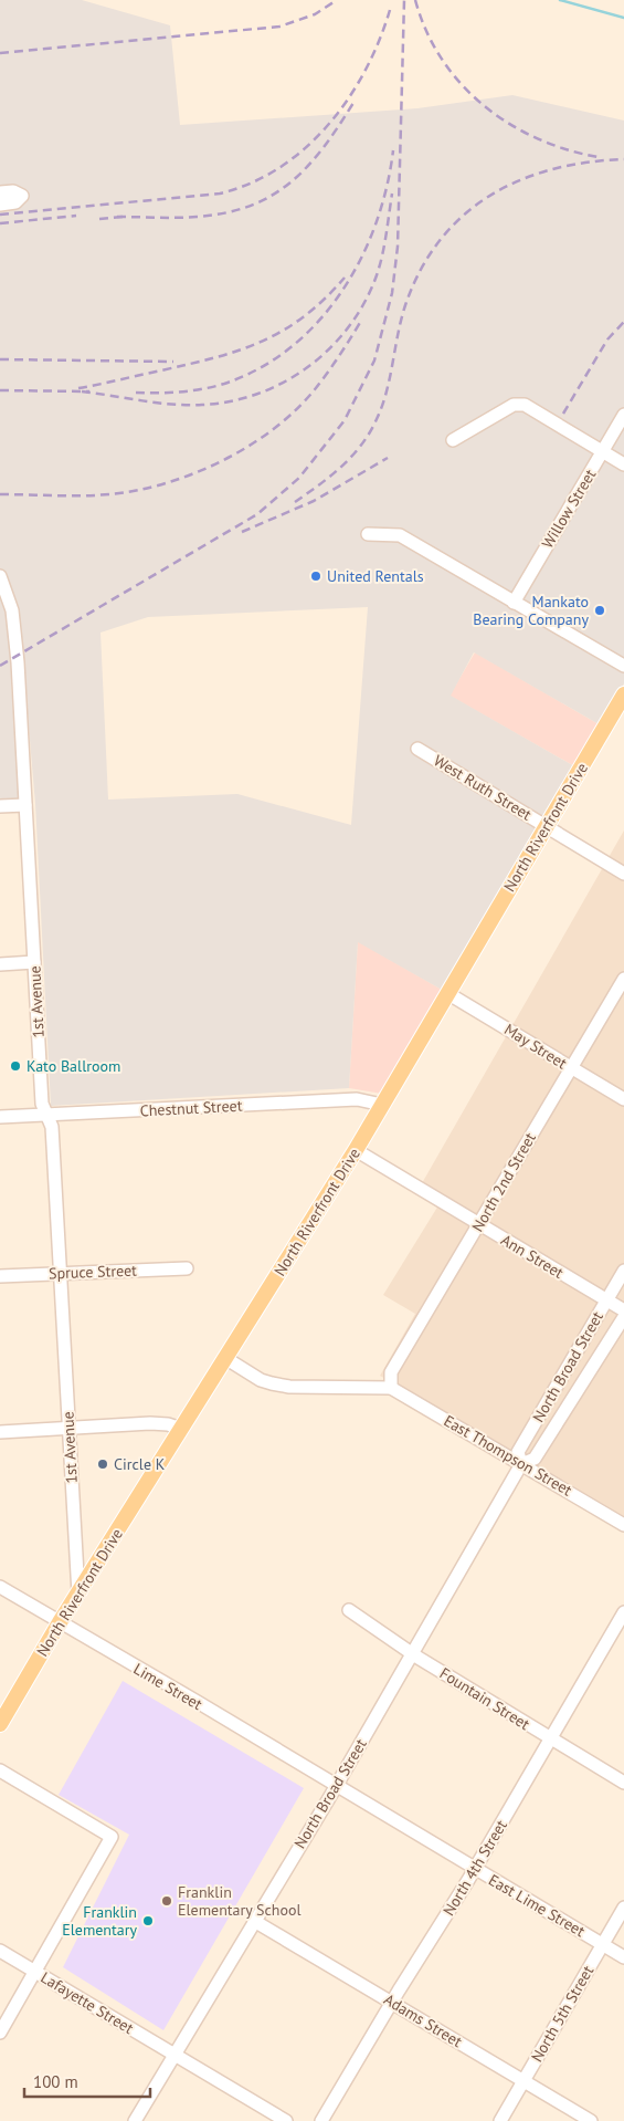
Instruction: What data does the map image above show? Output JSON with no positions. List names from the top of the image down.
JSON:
{
  "streets": {
    "main road": ["North Riverfront Drive"],
    "street": [
      "Willow Street",
      "West Ruth Street",
      "1st Avenue",
      "May Street",
      "Chestnut Street",
      "North 2nd Street",
      "Ann Street",
      "Spruce Street",
      "North Broad Street",
      "East Thompson Street",
      "Lime Street",
      "Fountain Street",
      "North 4th Street",
      "East Lime Street",
      "Lafayette Street",
      "North 5th Street",
      "Adams Street"
    ]
  },
  "crossings": [
    ["West Ruth Street", "North Riverfront Drive"],
    ["North Riverfront Drive", "1st Avenue"],
    ["North Riverfront Drive", "May Street"],
    ["North Riverfront Drive", "Chestnut Street"],
    ["North Riverfront Drive", "Ann Street"],
    ["North Riverfront Drive", "Lime Street"],
    ["1st Avenue", "Chestnut Street"],
    ["1st Avenue", "Spruce Street"],
    ["May Street", "North 2nd Street"],
    ["North 2nd Street", "Ann Street"],
    ["North 2nd Street", "East Thompson Street"],
    ["Ann Street", "North Broad Street"],
    ["North Broad Street", "East Thompson Street"],
    ["North Broad Street", "Lime Street"],
    ["North Broad Street", "Fountain Street"],
    ["North Broad Street", "East Lime Street"],
    ["North Broad Street", "Lafayette Street"],
    ["North Broad Street", "Adams Street"],
    ["Lime Street", "East Lime Street"],
    ["Fountain Street", "North 4th Street"],
    ["North 4th Street", "East Lime Street"],
    ["North 4th Street", "Adams Street"],
    ["East Lime Street", "North 5th Street"],
    ["North 5th Street", "Adams Street"]
  ],
  "places": [
    "United Rentals",
    "Mankato Bearing Company",
    "Kato Ballroom",
    "Circle K",
    "Franklin Elementary School",
    "Franklin Elementary"
  ],
  "scale_bar": "100 m"
}
